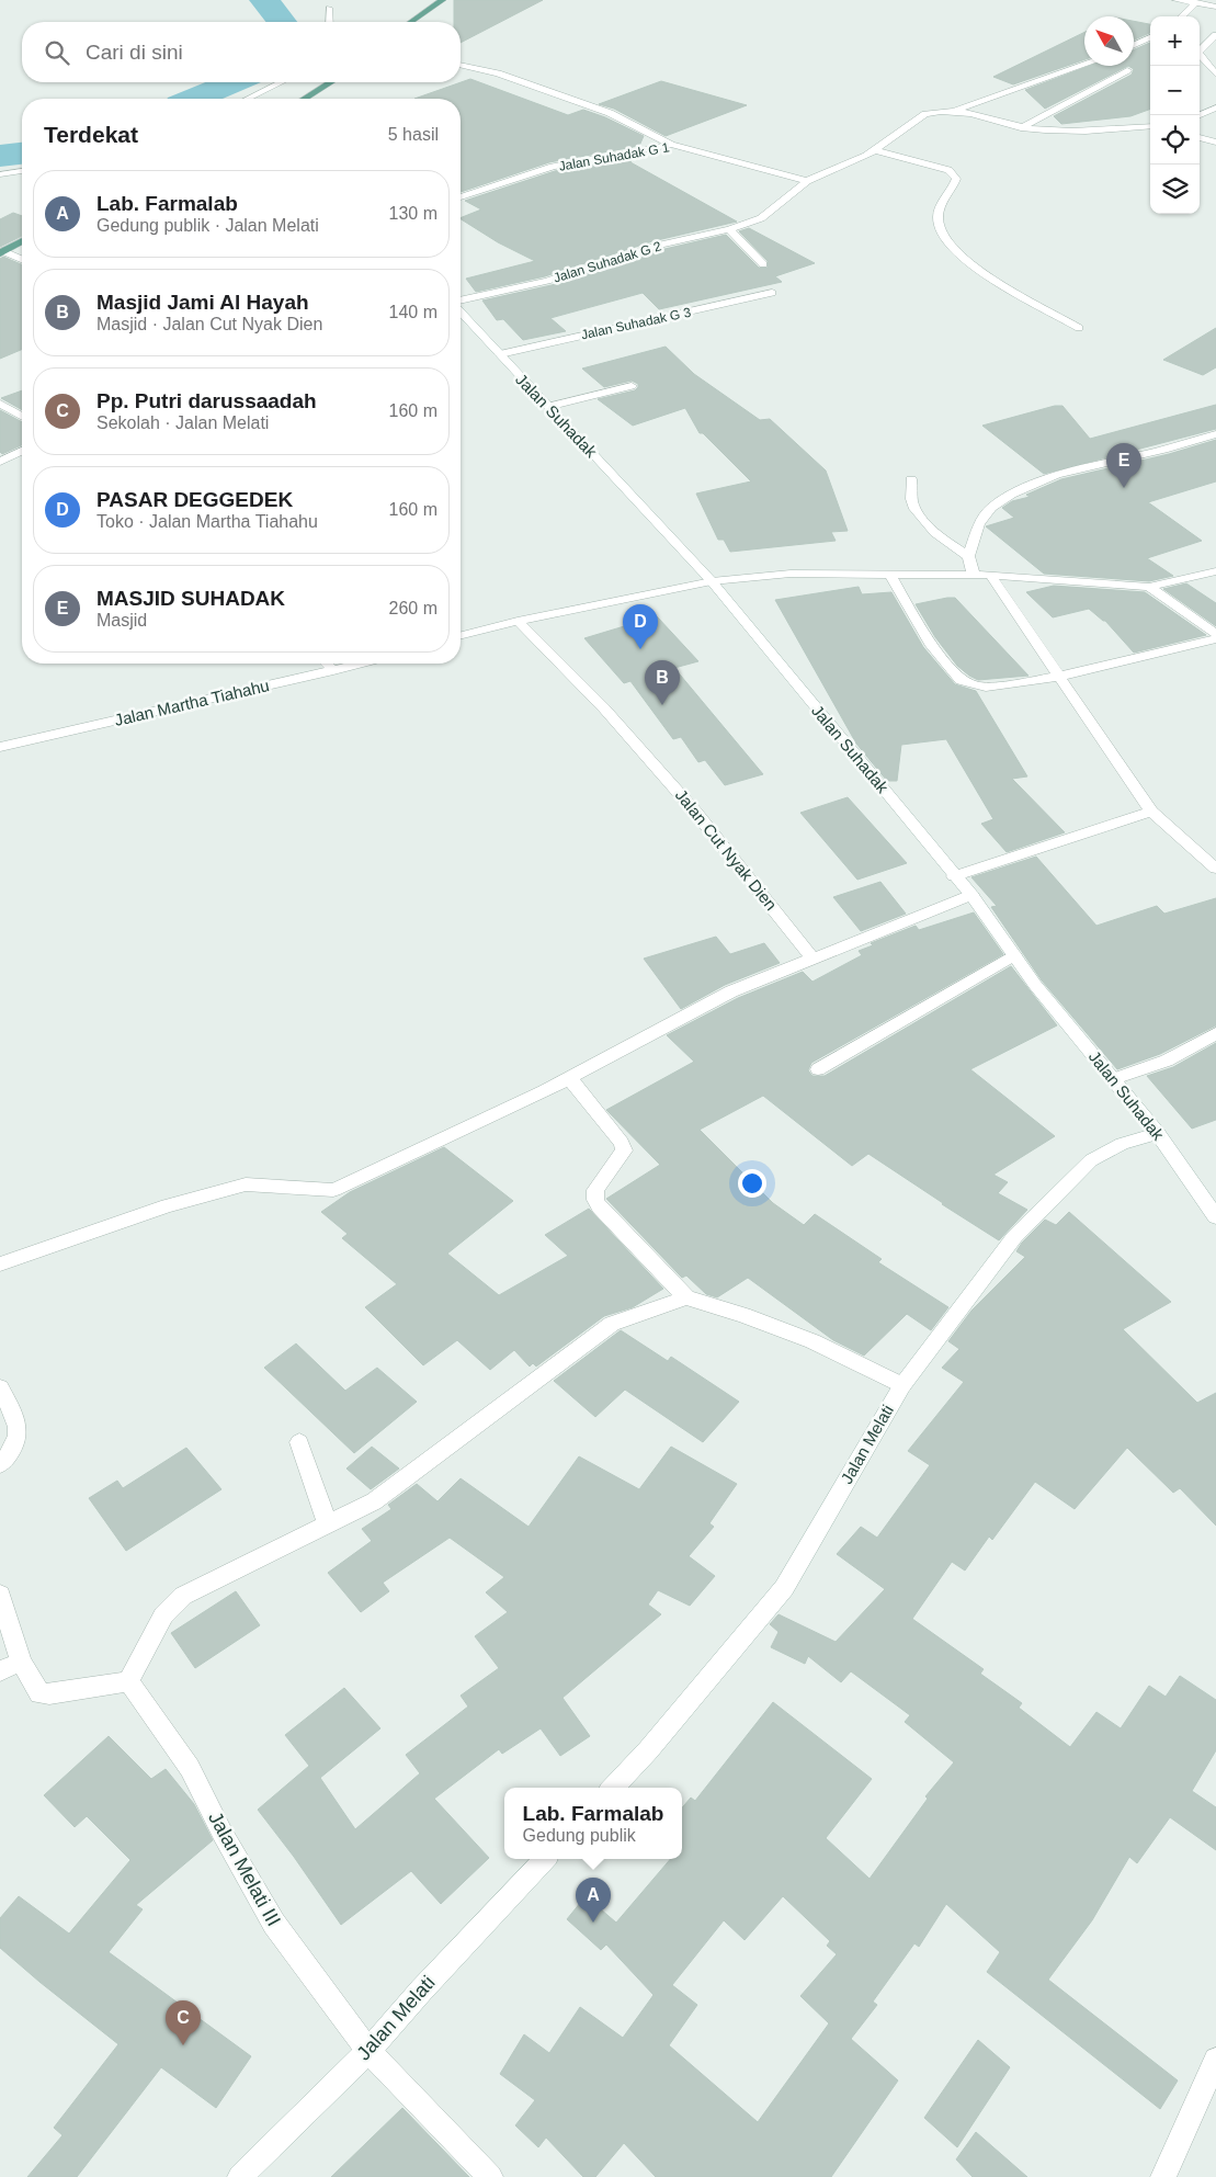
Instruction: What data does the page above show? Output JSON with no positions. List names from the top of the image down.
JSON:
{
  "streets": {
    "street": [
      "Jalan Suhadak G 1",
      "Jalan Suhadak G 2",
      "Jalan Suhadak G 3",
      "Jalan Suhadak",
      "Jalan Martha Tiahahu",
      "Jalan Cut Nyak Dien",
      "Jalan Melati",
      "Jalan Melati III"
    ]
  },
  "crossings": [
    ["Jalan Suhadak G 1", "Jalan Suhadak G 2"],
    ["Jalan Suhadak G 3", "Jalan Suhadak"],
    ["Jalan Suhadak", "Jalan Melati"],
    ["Jalan Melati", "Jalan Melati III"]
  ],
  "north": "top left",
  "page": {
    "map_buttons": ["+", "−"],
    "search": "Cari di sini",
    "heading": ["Terdekat", "5 hasil"],
    "list": [
      {
        "mark": "A",
        "name": "Lab. Farmalab",
        "note": "Gedung publik · Jalan Melati",
        "value": "130 m"
      },
      {
        "mark": "B",
        "name": "Masjid Jami Al Hayah",
        "note": "Masjid · Jalan Cut Nyak Dien",
        "value": "140 m"
      },
      {
        "mark": "C",
        "name": "Pp. Putri darussaadah",
        "note": "Sekolah · Jalan Melati",
        "value": "160 m"
      },
      {
        "mark": "D",
        "name": "PASAR DEGGEDEK",
        "note": "Toko · Jalan Martha Tiahahu",
        "value": "160 m"
      },
      {
        "mark": "E",
        "name": "MASJID SUHADAK",
        "note": "Masjid",
        "value": "260 m"
      }
    ],
    "pins": [
      "E",
      "D",
      "B",
      "A",
      "C"
    ],
    "popup": ["Lab. Farmalab", "Gedung publik"]
  }
}
